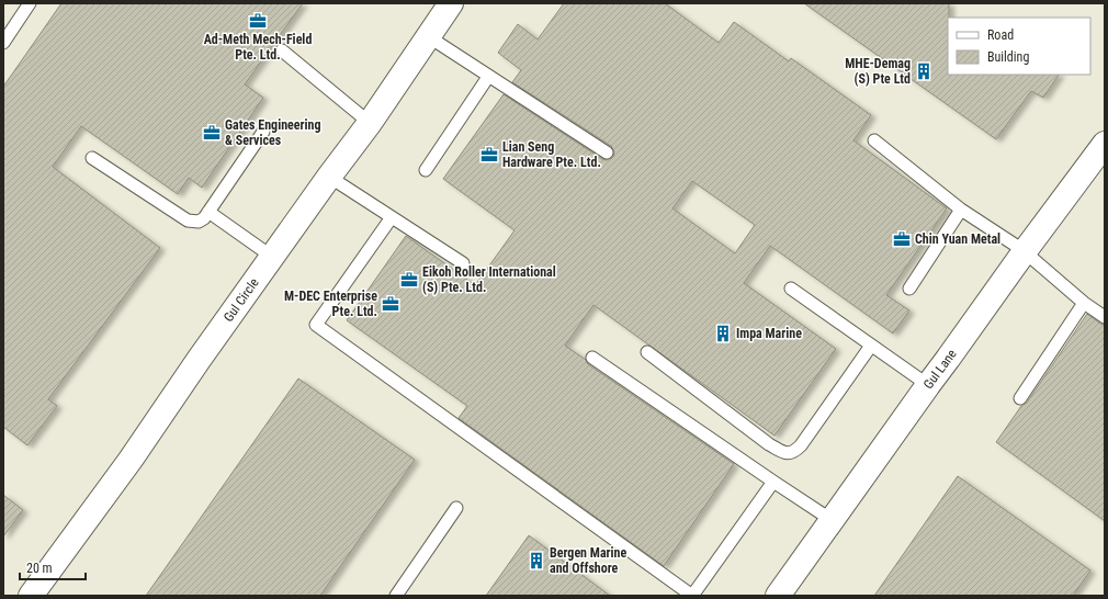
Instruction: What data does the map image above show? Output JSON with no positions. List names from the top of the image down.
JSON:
{
  "streets": {
    "street": ["Gul Circle", "Gul Lane"]
  },
  "places": {
    "office": [
      "Ad-Meth Mech-Field Pte. Ltd.",
      "Gates Engineering & Services",
      "Lian Seng Hardware Pte. Ltd.",
      "Chin Yuan Metal",
      "Eikoh Roller International (S) Pte. Ltd.",
      "M-DEC Enterprise Pte. Ltd."
    ],
    "building": ["MHE-Demag (S) Pte Ltd", "Impa Marine", "Bergen Marine and Offshore"]
  },
  "legend": ["Road", "Building"],
  "scale_bar": "20 m"
}
